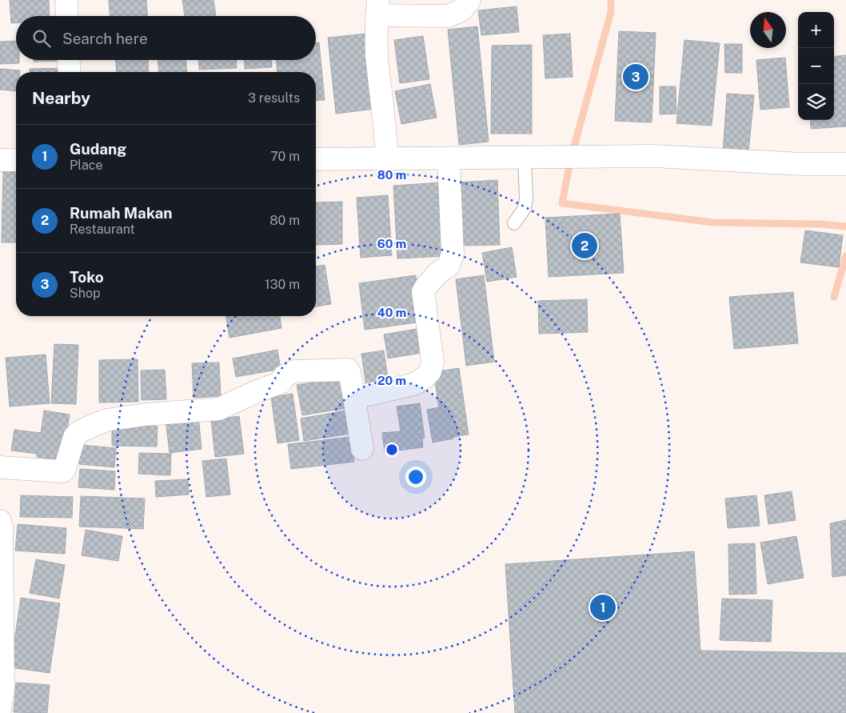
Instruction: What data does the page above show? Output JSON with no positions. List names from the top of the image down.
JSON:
{
  "north": "top",
  "page": {
    "map_buttons": ["+", "−"],
    "search": "Search here",
    "pins": ["3", "2", "1"],
    "heading": ["Nearby", "3 results"],
    "list": [
      {
        "mark": "1",
        "name": "Gudang",
        "note": "Place",
        "value": "70 m"
      },
      {
        "mark": "2",
        "name": "Rumah Makan",
        "note": "Restaurant",
        "value": "80 m"
      },
      {
        "mark": "3",
        "name": "Toko",
        "note": "Shop",
        "value": "130 m"
      }
    ]
  },
  "rings": [
    "80 m",
    "60 m",
    "40 m",
    "20 m"
  ]
}
